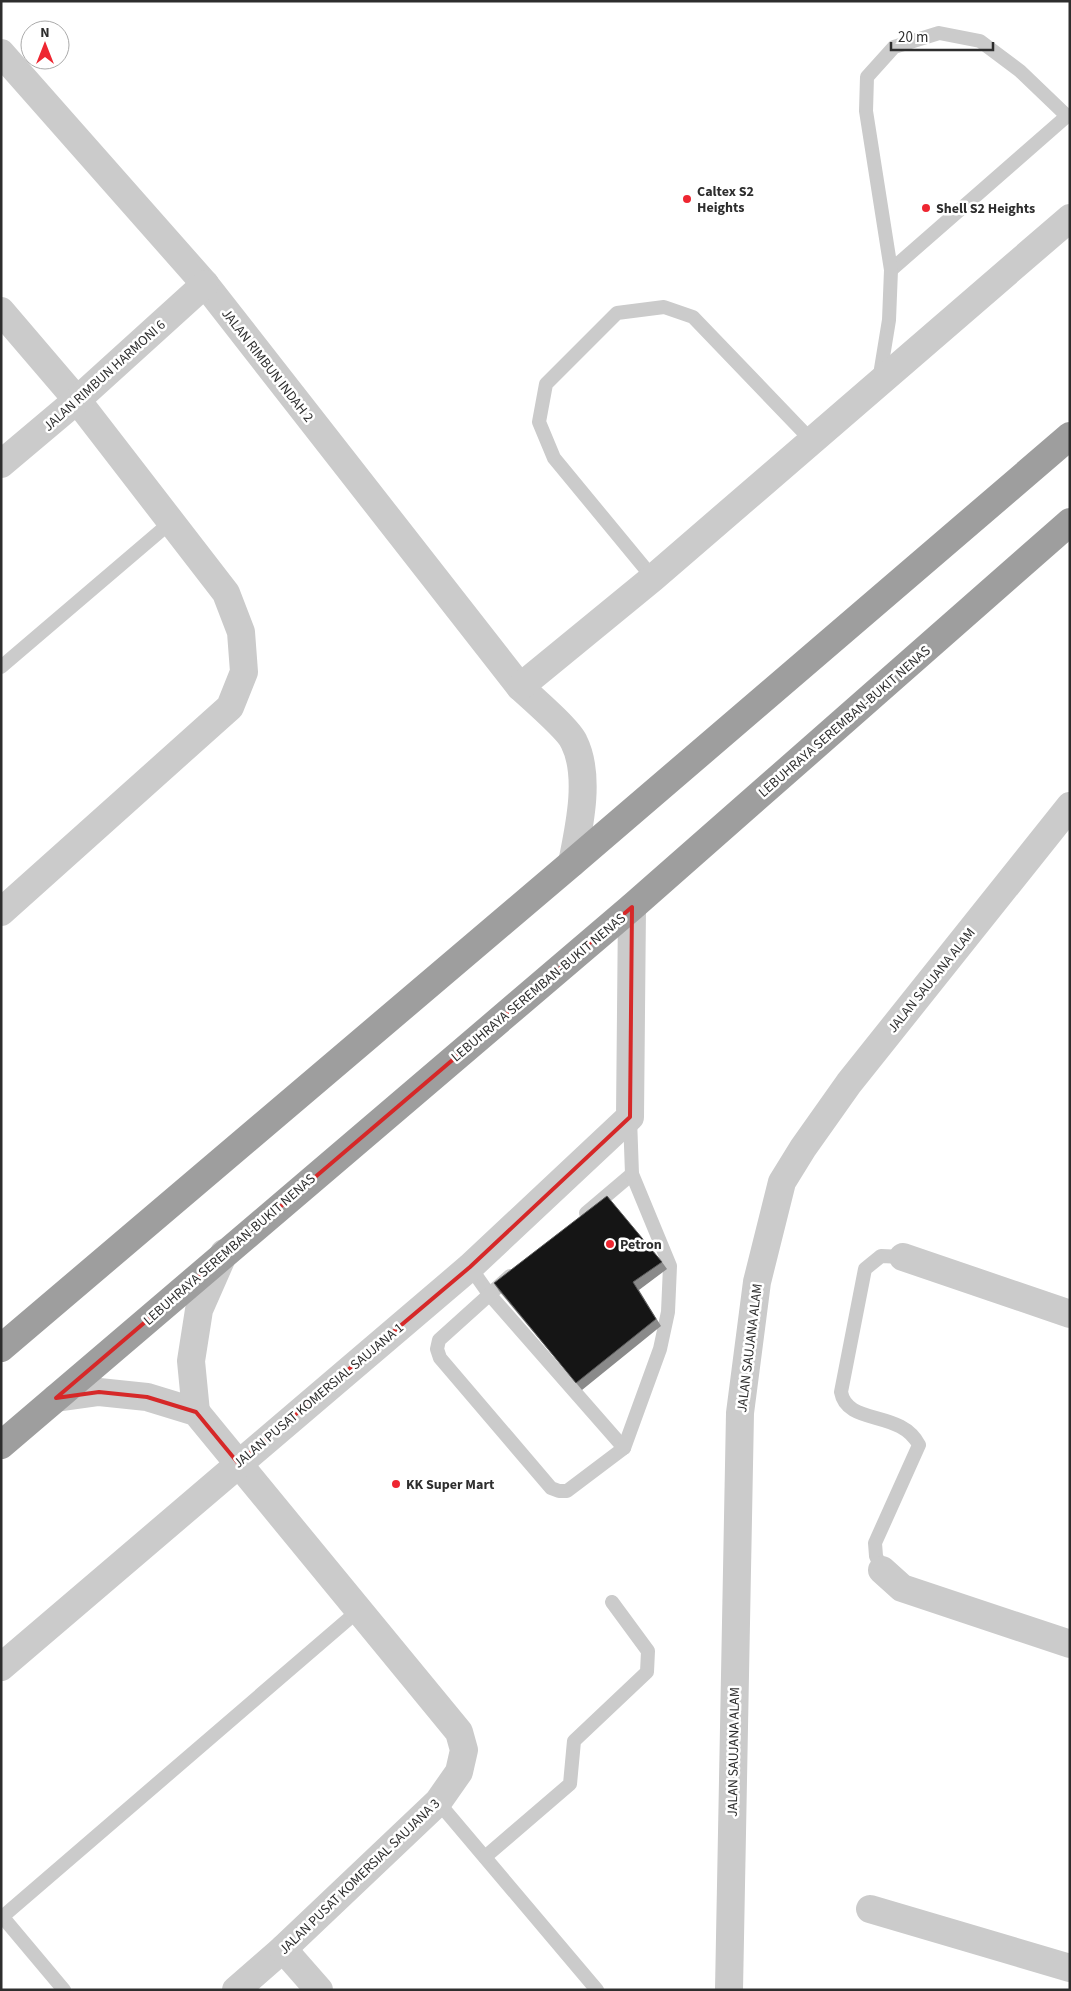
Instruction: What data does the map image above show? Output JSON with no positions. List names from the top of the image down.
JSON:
{
  "streets": {
    "highway": ["LEBUHRAYA SEREMBAN-BUKIT NENAS"],
    "street": [
      "JALAN RIMBUN INDAH 2",
      "JALAN RIMBUN HARMONI 6",
      "JALAN SAUJANA ALAM",
      "JALAN PUSAT KOMERSIAL SAUJANA 1",
      "JALAN PUSAT KOMERSIAL SAUJANA 3"
    ]
  },
  "crossings": [
    ["JALAN RIMBUN INDAH 2", "JALAN RIMBUN HARMONI 6"]
  ],
  "places": [
    "Caltex S2 Heights",
    "Shell S2 Heights",
    "Petron",
    "KK Super Mart"
  ],
  "scale_bar": "20 m",
  "north": "top"
}
